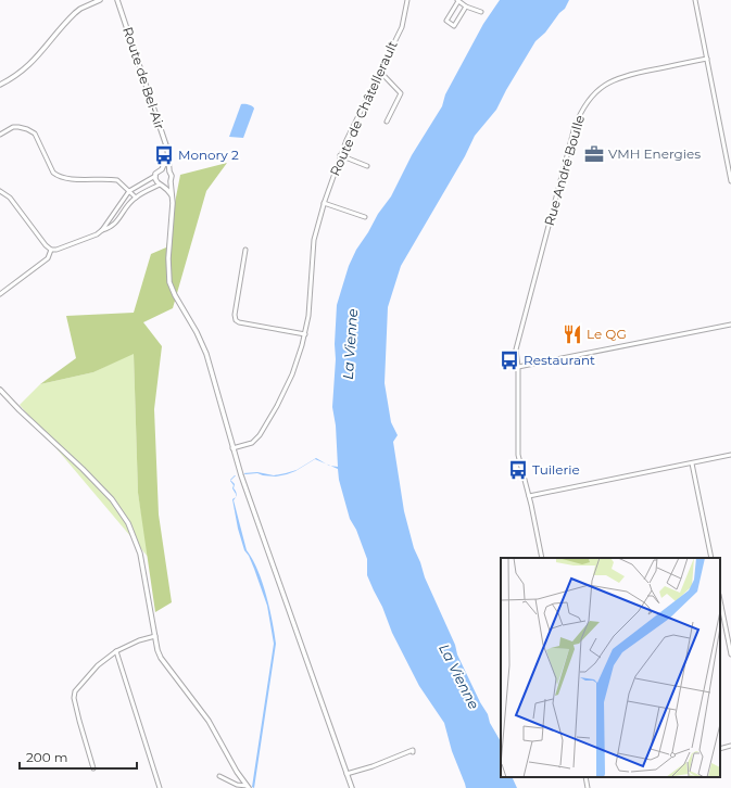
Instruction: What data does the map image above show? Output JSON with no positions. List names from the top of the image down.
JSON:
{
  "streets": {
    "street": ["Route de Bel-Air", "Route de Châtellerault", "Rue André Boulle"]
  },
  "water": ["La Vienne"],
  "places": {
    "office": ["VMH Energies"],
    "bus stop": ["Monory 2", "Restaurant", "Tuilerie"],
    "restaurant": ["Le QG"]
  },
  "scale_bar": "200 m"
}
